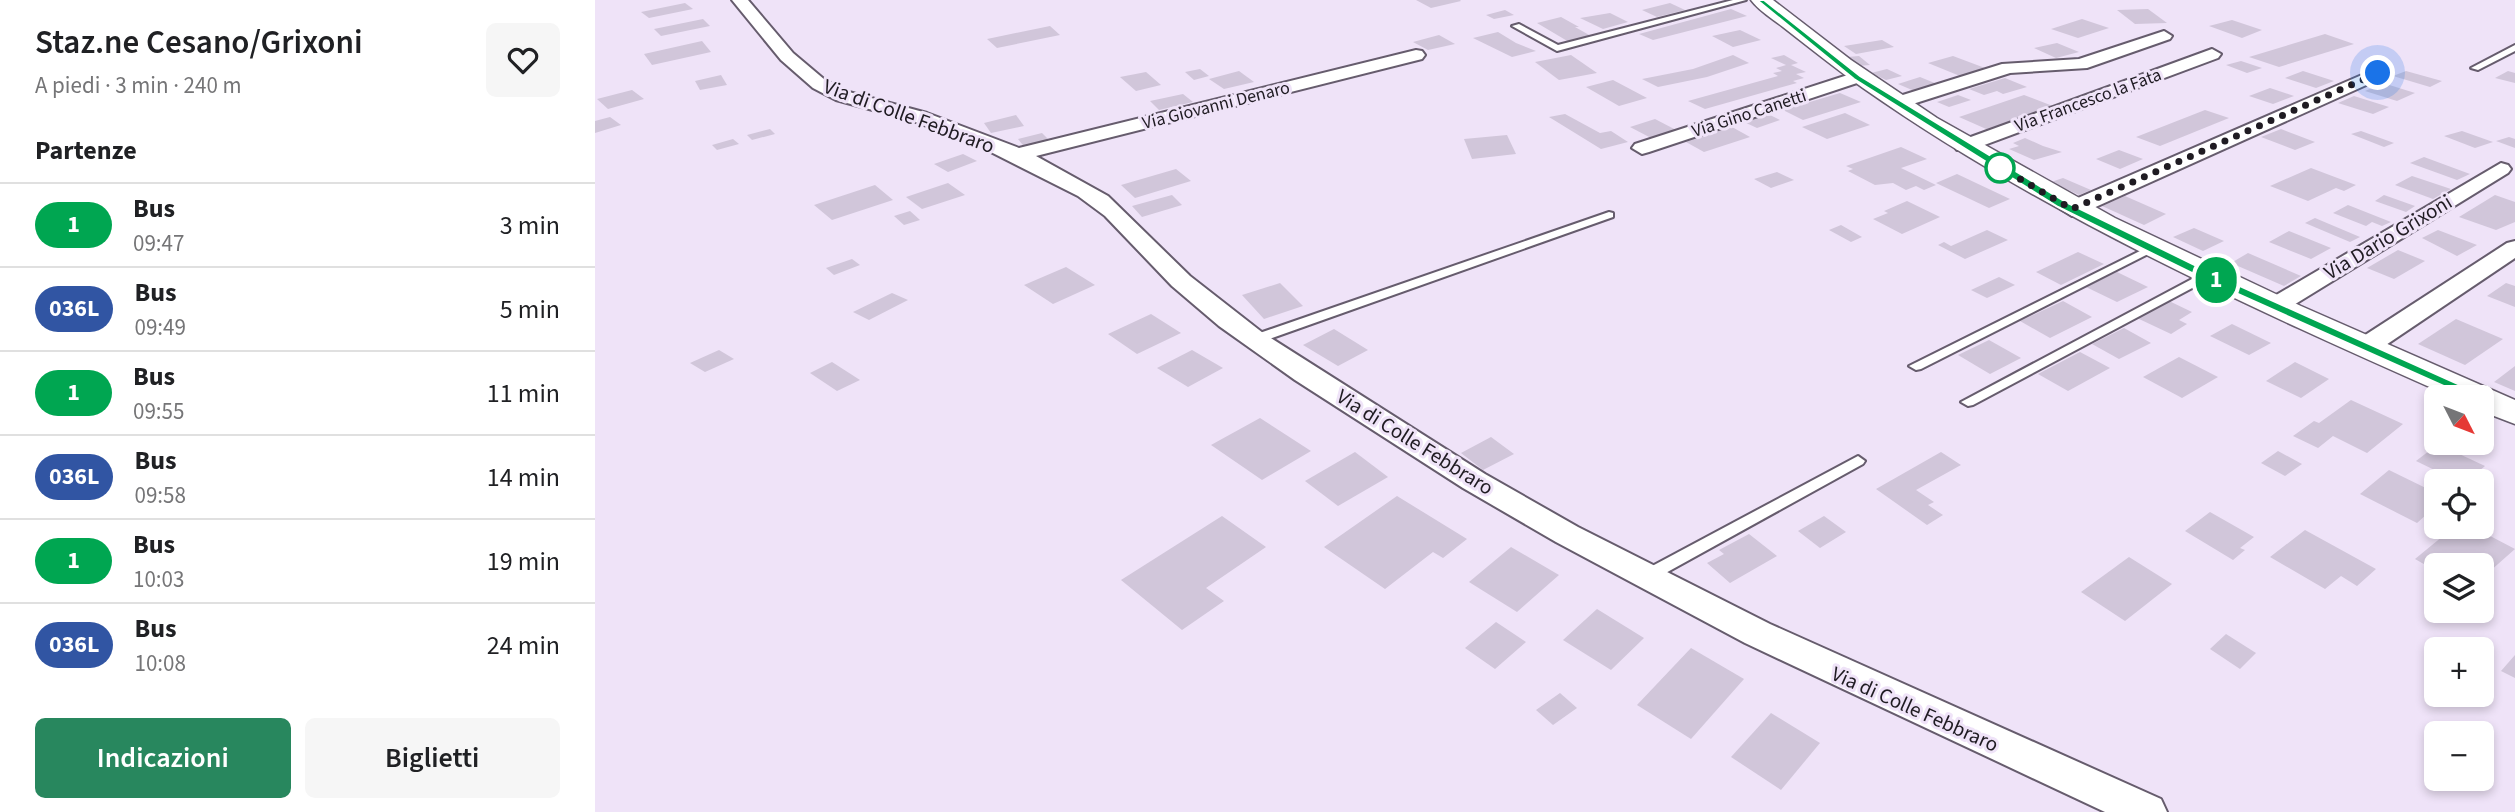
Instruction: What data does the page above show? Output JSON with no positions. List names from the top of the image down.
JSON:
{
  "streets": {
    "street": [
      "Via Francesco la Fata",
      "Via Giovanni Denaro",
      "Via Gino Canetti",
      "Via di Colle Febbraro",
      "Via Dario Grixoni"
    ]
  },
  "crossings": [
    ["Via Giovanni Denaro", "Via di Colle Febbraro"]
  ],
  "lines": ["bus line 1"],
  "north": "bottom right",
  "page": {
    "heading": [
      ["Staz.ne Cesano/Grixoni", "A piedi · 3 min · 240 m"],
      "Partenze"
    ],
    "on_map": "1",
    "list": [
      {
        "mark": "1",
        "name": "Bus",
        "note": "09:47",
        "value": "3 min"
      },
      {
        "mark": "036L",
        "name": "Bus",
        "note": "09:49",
        "value": "5 min"
      },
      {
        "mark": "1",
        "name": "Bus",
        "note": "09:55",
        "value": "11 min"
      },
      {
        "mark": "036L",
        "name": "Bus",
        "note": "09:58",
        "value": "14 min"
      },
      {
        "mark": "1",
        "name": "Bus",
        "note": "10:03",
        "value": "19 min"
      },
      {
        "mark": "036L",
        "name": "Bus",
        "note": "10:08",
        "value": "24 min"
      }
    ],
    "map_buttons": ["+", "−"],
    "buttons": ["Indicazioni", "Biglietti"]
  }
}
